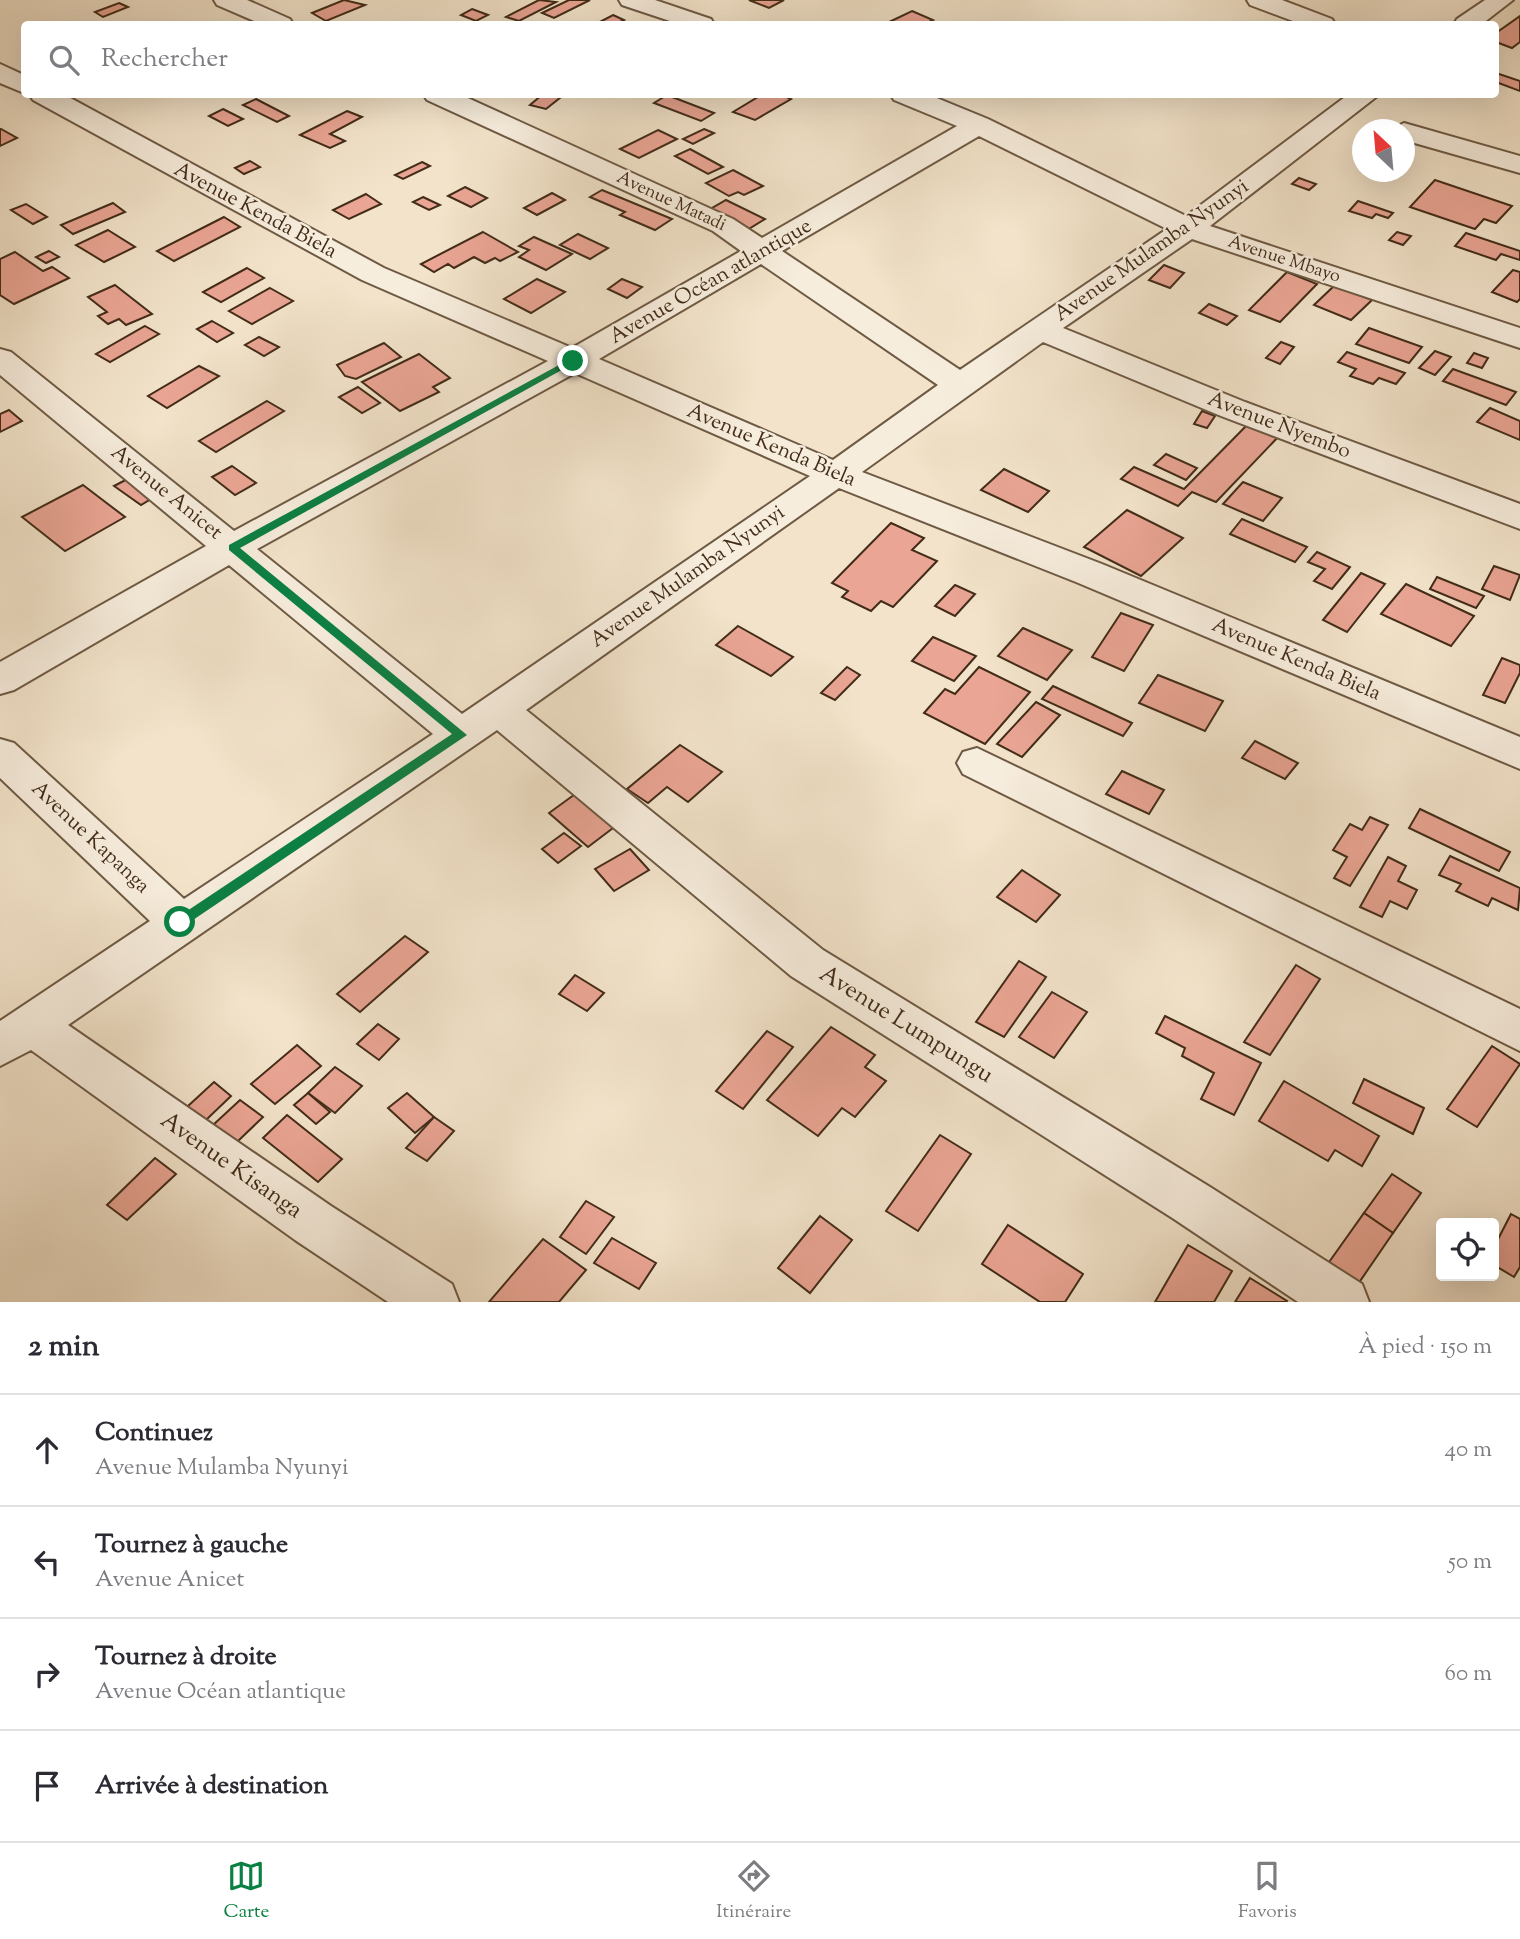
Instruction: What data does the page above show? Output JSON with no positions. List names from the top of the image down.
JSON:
{
  "streets": {
    "street": [
      "Avenue Matadi",
      "Avenue Kenda Biela",
      "Avenue Mulamba Nyunyi",
      "Avenue Mbayo",
      "Avenue Océan atlantique",
      "Avenue Nyembo",
      "Avenue Anicet",
      "Avenue Kapanga",
      "Avenue Lumpungu",
      "Avenue Kisanga"
    ]
  },
  "crossings": [
    ["Avenue Matadi", "Avenue Mulamba Nyunyi"],
    ["Avenue Matadi", "Avenue Océan atlantique"],
    ["Avenue Kenda Biela", "Avenue Mulamba Nyunyi"],
    ["Avenue Kenda Biela", "Avenue Océan atlantique"],
    ["Avenue Mulamba Nyunyi", "Avenue Mbayo"],
    ["Avenue Mulamba Nyunyi", "Avenue Nyembo"],
    ["Avenue Mulamba Nyunyi", "Avenue Anicet"],
    ["Avenue Mulamba Nyunyi", "Avenue Kapanga"],
    ["Avenue Mulamba Nyunyi", "Avenue Lumpungu"],
    ["Avenue Mulamba Nyunyi", "Avenue Kisanga"],
    ["Avenue Mbayo", "Avenue Océan atlantique"],
    ["Avenue Océan atlantique", "Avenue Anicet"]
  ],
  "north": "top left",
  "page": {
    "search": "Rechercher",
    "heading": ["2 min", "À pied · 150 m"],
    "list": [
      ["Continuez", "Avenue Mulamba Nyunyi", "40 m"],
      ["Tournez à gauche", "Avenue Anicet", "50 m"],
      ["Tournez à droite", "Avenue Océan atlantique", "60 m"],
      "Arrivée à destination"
    ],
    "nav": ["Carte", "Itinéraire", "Favoris"]
  }
}
